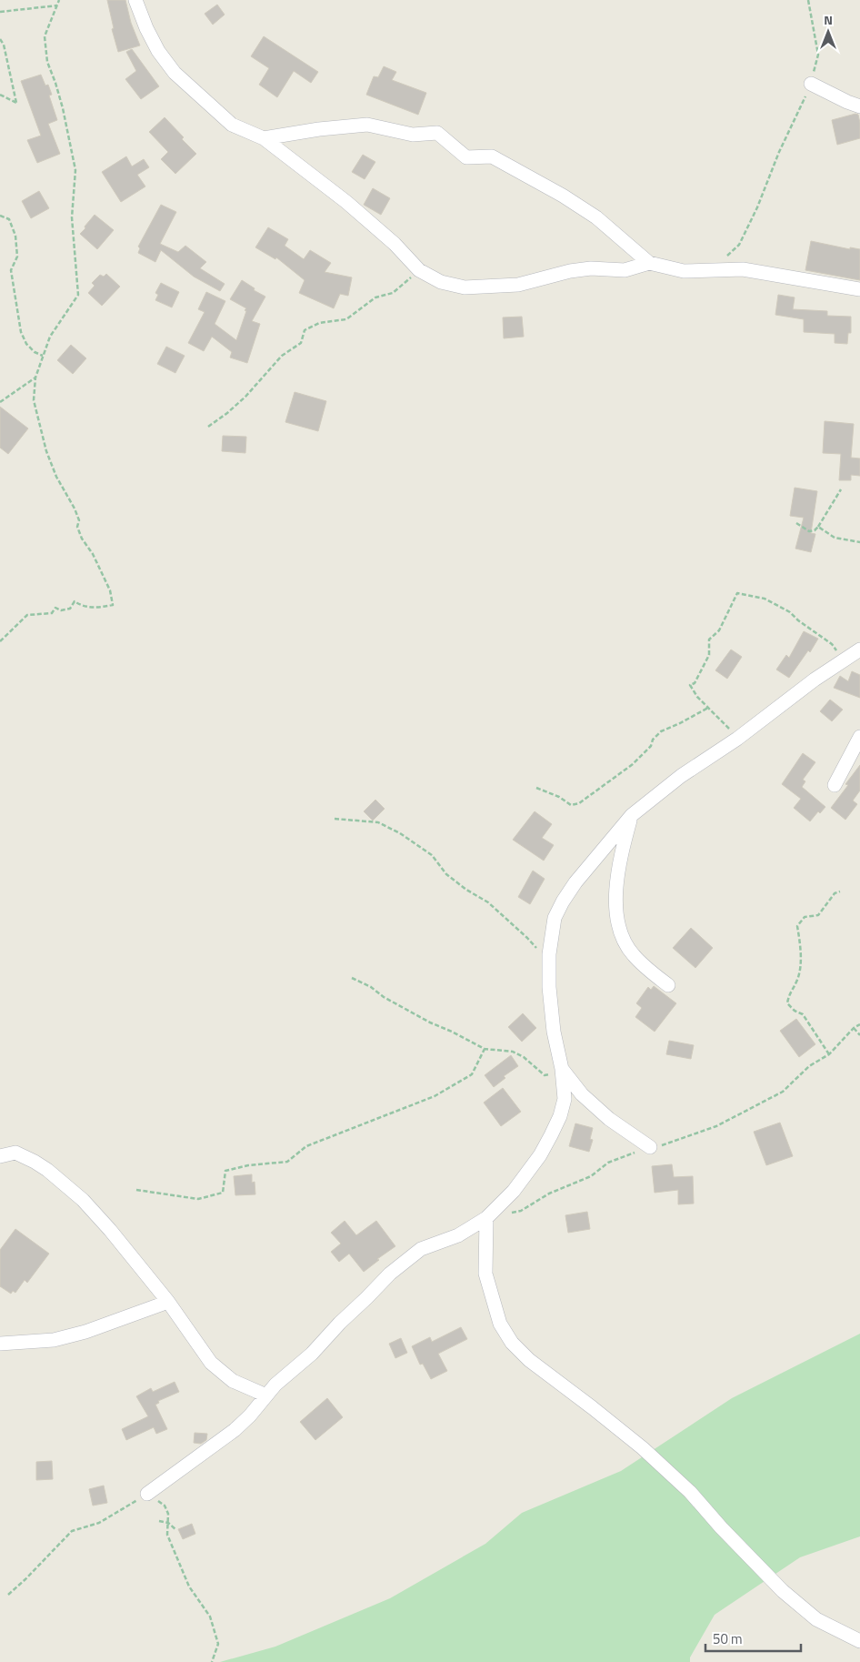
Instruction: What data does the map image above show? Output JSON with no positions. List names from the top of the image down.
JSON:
{
  "scale_bar": "50 m",
  "north": "top"
}
